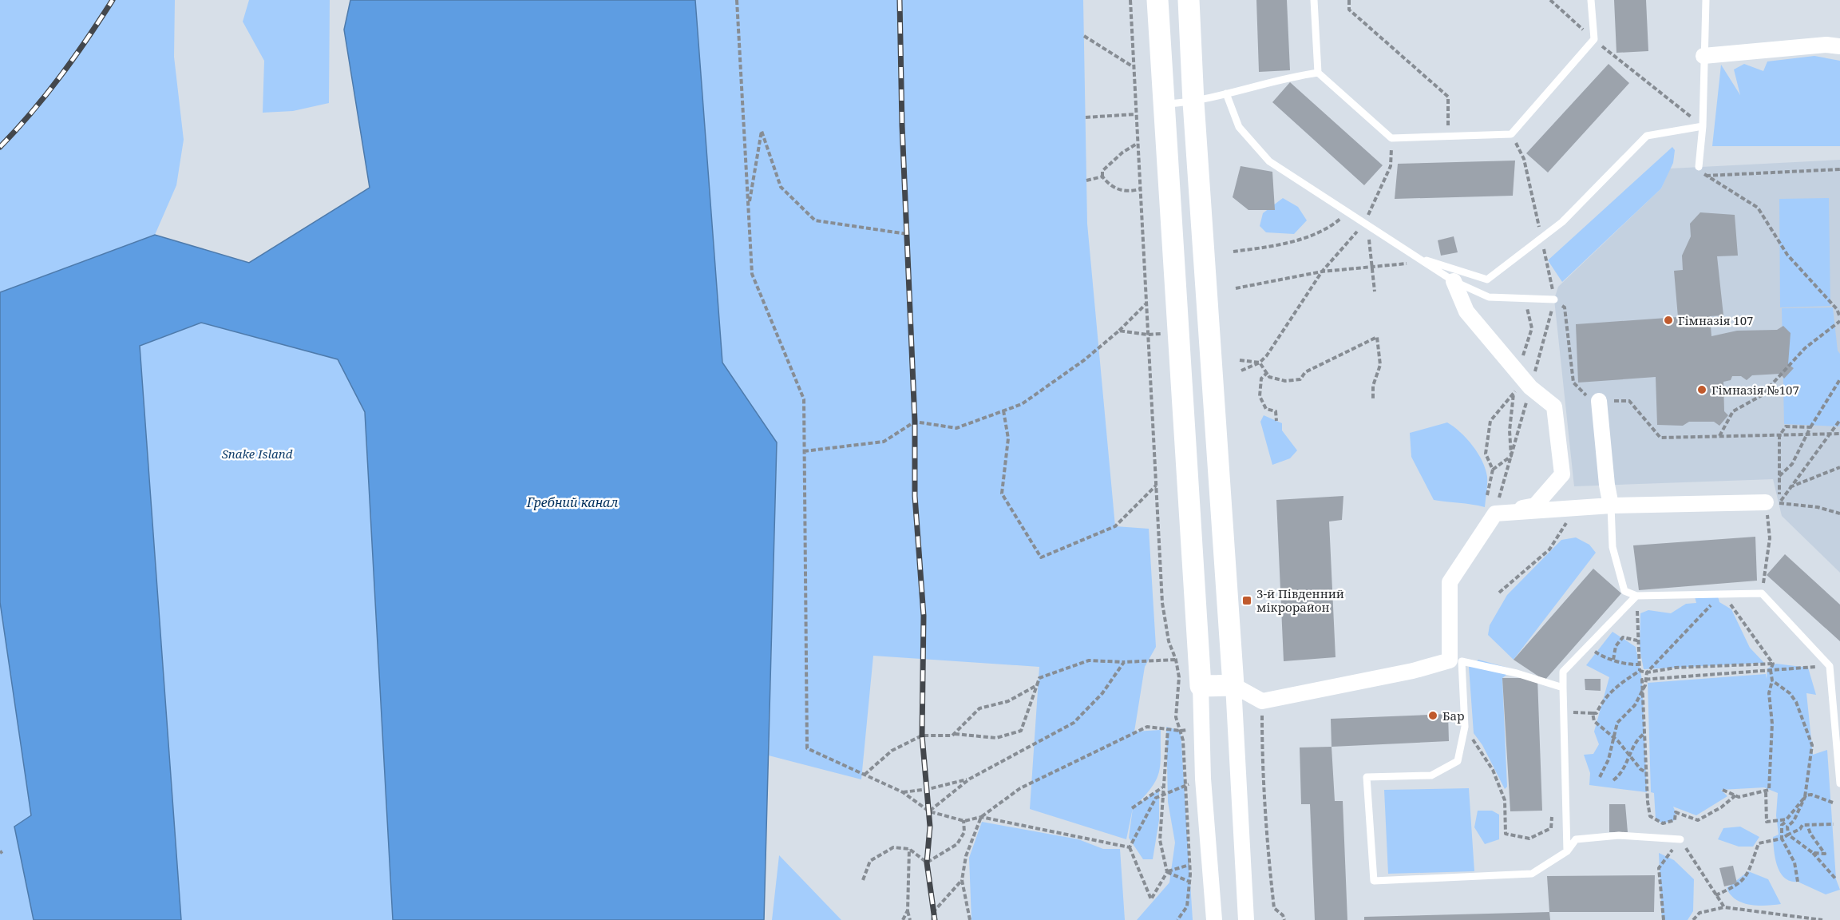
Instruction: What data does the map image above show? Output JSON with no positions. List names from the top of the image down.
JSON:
{
  "water": ["Гребний канал"],
  "parks": ["Snake Island"],
  "places": {
    "other": ["Гімназія 107", "Гімназія №107", "Бар"],
    "transit": ["3-й Південний мікрорайон"]
  }
}
